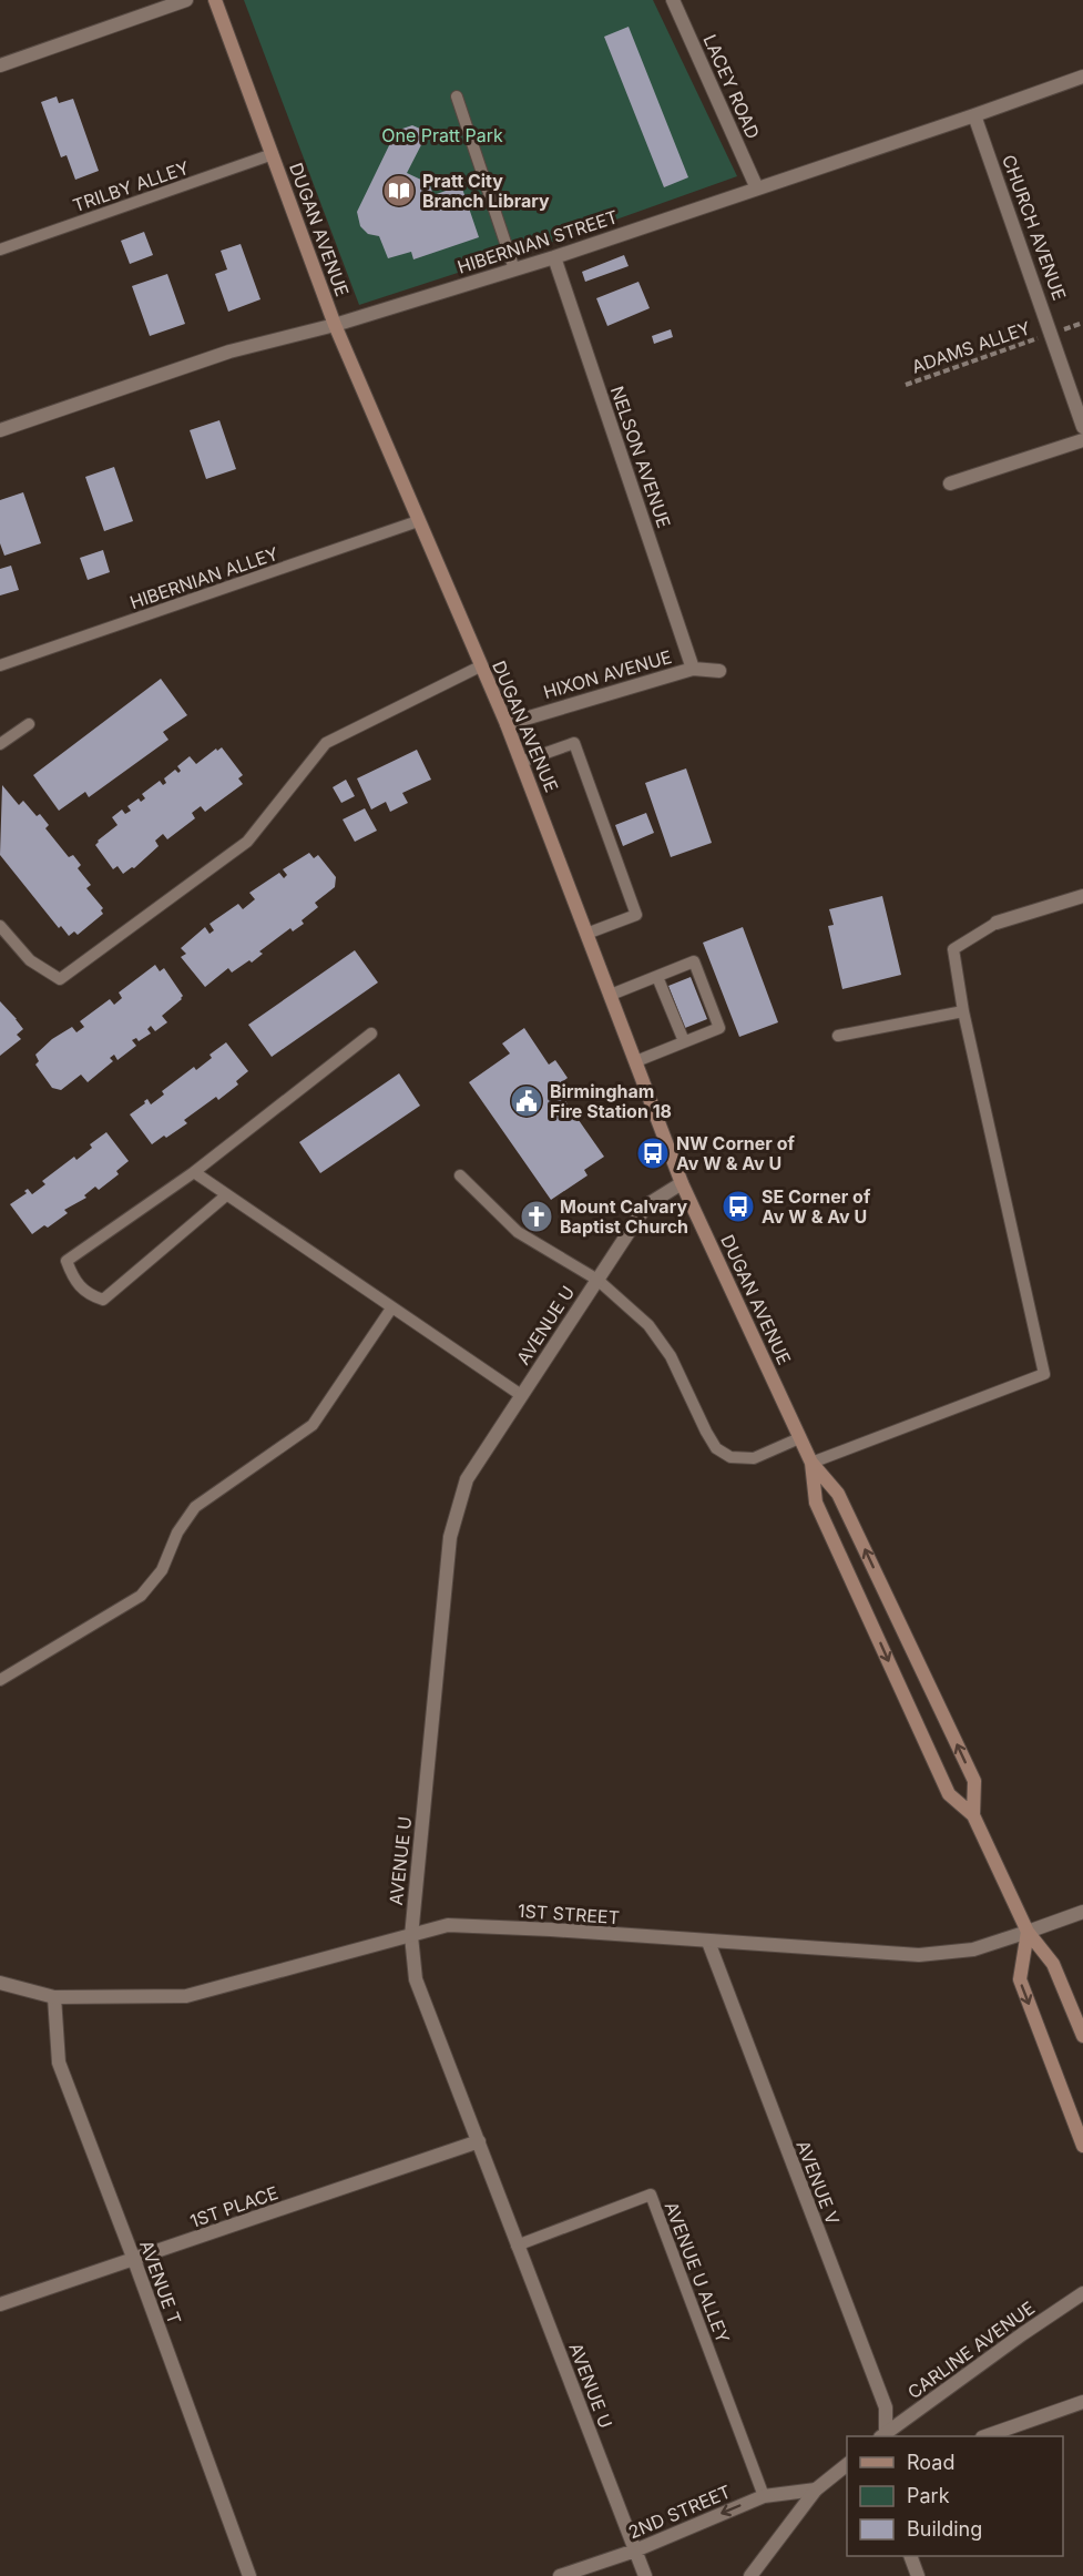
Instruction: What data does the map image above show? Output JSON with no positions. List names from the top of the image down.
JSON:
{
  "streets": {
    "main road": ["DUGAN AVENUE"],
    "street": [
      "LACEY ROAD",
      "CHURCH AVENUE",
      "HIBERNIAN STREET",
      "NELSON AVENUE",
      "HIXON AVENUE",
      "AVENUE U",
      "1ST STREET",
      "AVENUE V",
      "1ST PLACE",
      "AVENUE T",
      "CARLINE AVENUE",
      "2ND STREET"
    ],
    "lane": ["TRILBY ALLEY", "HIBERNIAN ALLEY", "AVENUE U ALLEY"],
    "path": ["ADAMS ALLEY"]
  },
  "crossings": [
    ["LACEY ROAD", "HIBERNIAN STREET"],
    ["TRILBY ALLEY", "DUGAN AVENUE"],
    ["CHURCH AVENUE", "HIBERNIAN STREET"],
    ["CHURCH AVENUE", "ADAMS ALLEY"],
    ["DUGAN AVENUE", "HIBERNIAN STREET"],
    ["DUGAN AVENUE", "HIBERNIAN ALLEY"],
    ["DUGAN AVENUE", "HIXON AVENUE"],
    ["DUGAN AVENUE", "AVENUE U"],
    ["DUGAN AVENUE", "1ST STREET"],
    ["HIBERNIAN STREET", "NELSON AVENUE"],
    ["NELSON AVENUE", "HIXON AVENUE"],
    ["AVENUE U", "1ST STREET"],
    ["AVENUE U", "1ST PLACE"],
    ["AVENUE U", "AVENUE U ALLEY"],
    ["AVENUE U", "2ND STREET"],
    ["1ST STREET", "AVENUE V"],
    ["1ST STREET", "AVENUE T"],
    ["1ST PLACE", "AVENUE T"],
    ["AVENUE U ALLEY", "2ND STREET"]
  ],
  "one_way": ["2ND STREET"],
  "parks": ["One Pratt Park"],
  "places": {
    "library": ["Pratt City Branch Library"],
    "public building": ["Birmingham Fire Station 18"],
    "bus stop": ["NW Corner of Av W & Av U", "SE Corner of Av W & Av U"],
    "church": ["Mount Calvary Baptist Church"]
  },
  "legend": ["Road", "Park", "Building"]
}
